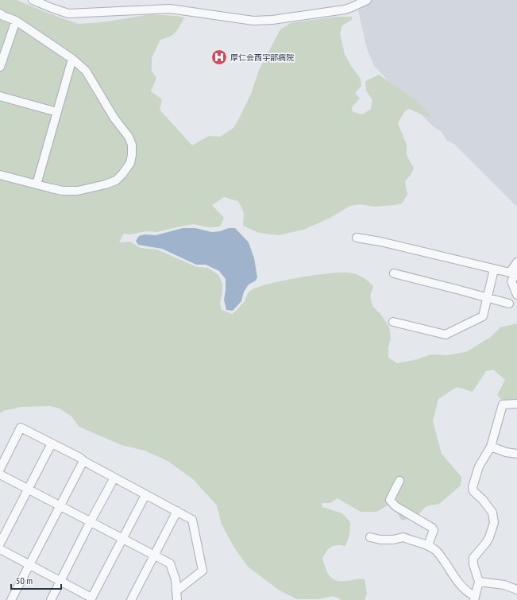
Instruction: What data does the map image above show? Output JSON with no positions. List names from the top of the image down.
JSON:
{
  "places": {
    "hospital": ["厚仁会西宇部病院"]
  },
  "scale_bar": "50 m"
}
